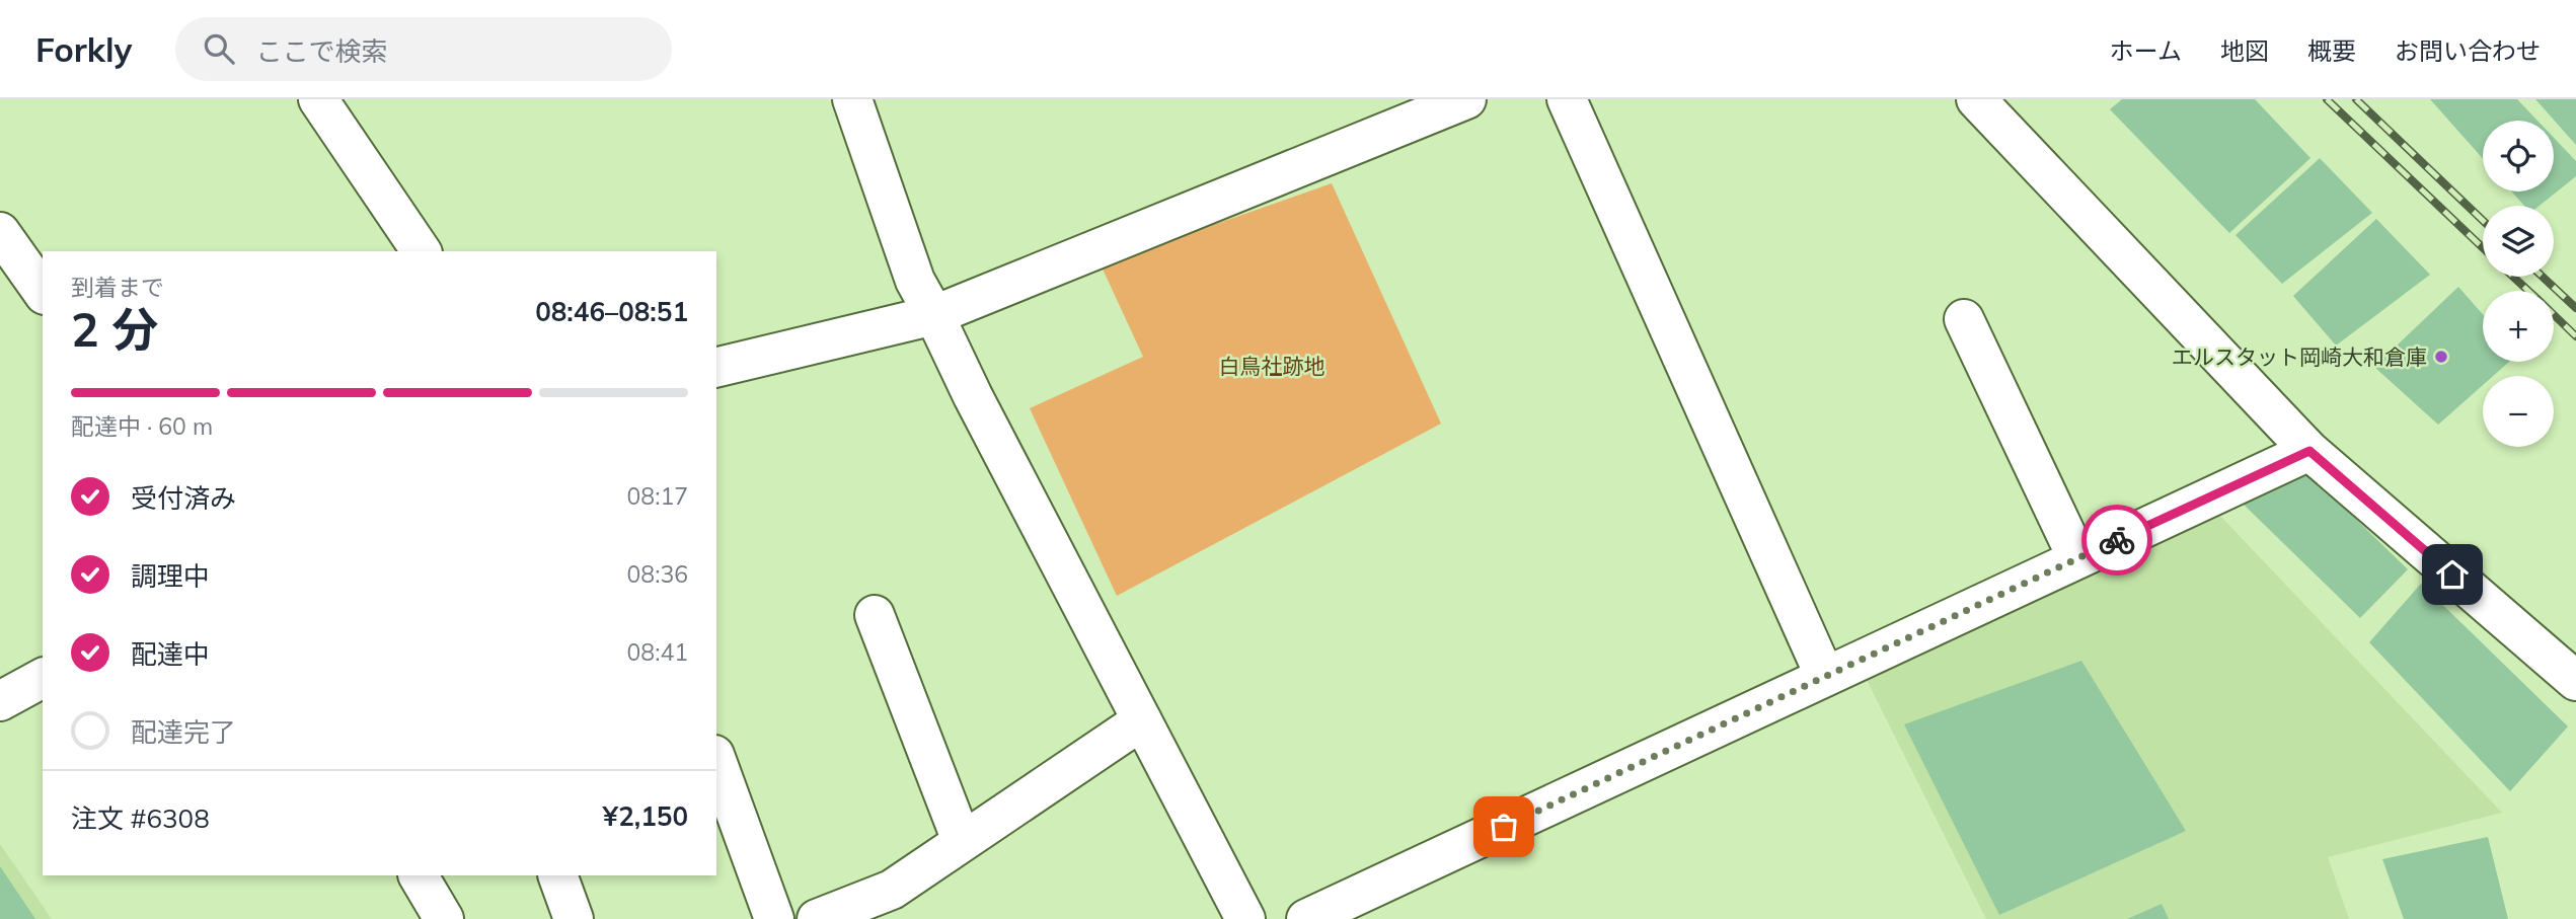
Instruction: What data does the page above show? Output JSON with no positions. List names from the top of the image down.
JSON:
{
  "parks": ["白鳥社跡地"],
  "places": ["エルスタット岡崎大和倉庫"],
  "page": {
    "header": "Forkly",
    "search": "ここで検索",
    "nav": [
      "ホーム",
      "地図",
      "概要",
      "お問い合わせ"
    ],
    "map_buttons": ["+", "−"],
    "heading": ["2 分", "到着まで", "08:46–08:51"],
    "panel": ["注文 #6308", "¥2,150"],
    "bar": "配達中 · 60 m",
    "list": [
      ["受付済み", "08:17"],
      ["調理中", "08:36"],
      ["配達中", "08:41"],
      "配達完了"
    ]
  }
}
